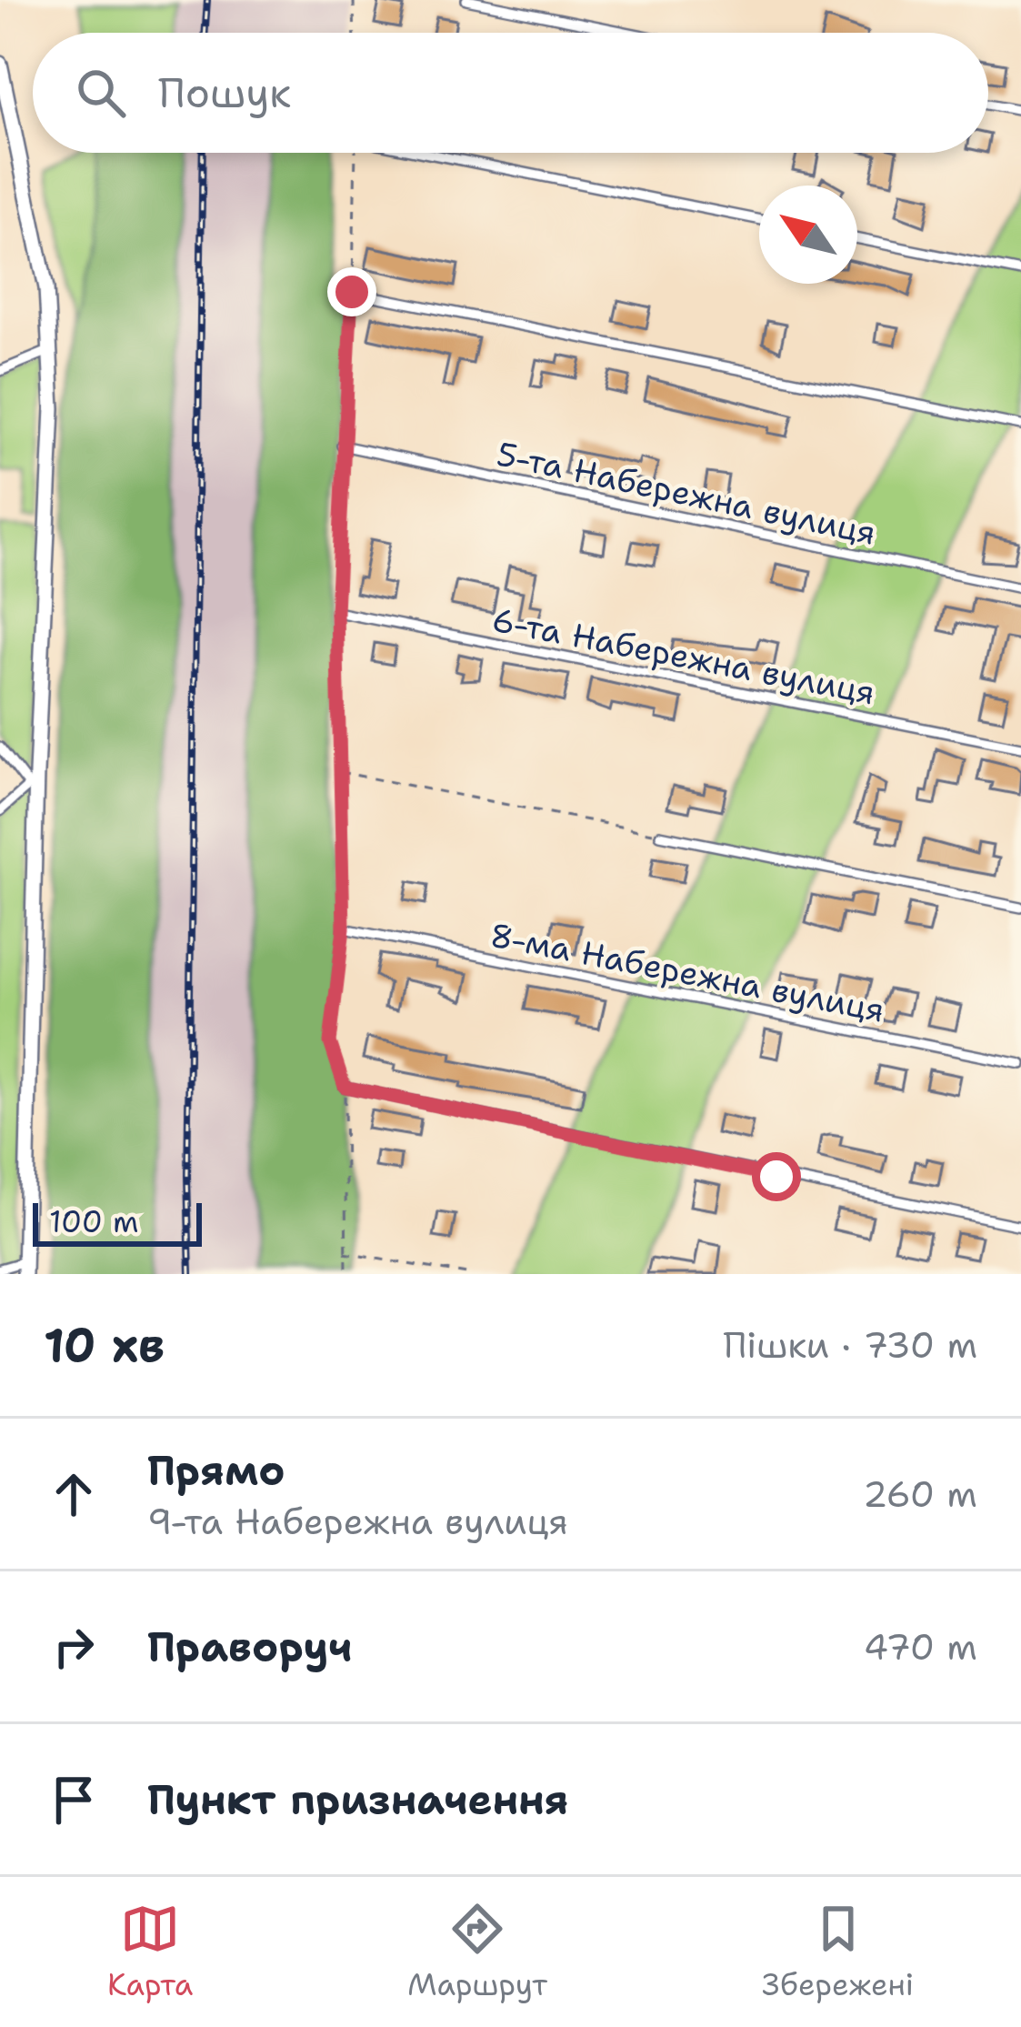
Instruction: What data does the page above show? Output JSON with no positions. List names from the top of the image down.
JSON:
{
  "streets": {
    "street": ["5-та Набережна вулиця", "6-та Набережна вулиця", "8-ма Набережна вулиця"]
  },
  "scale_bar": "100 m",
  "north": "top left",
  "page": {
    "search": "Пошук",
    "scale": "100 m",
    "heading": ["10 хв", "Пішки · 730 m"],
    "list": [
      ["Прямо", "9-та Набережна вулиця", "260 m"],
      ["Праворуч", "470 m"],
      "Пункт призначення"
    ],
    "nav": ["Карта", "Маршрут", "Збережені"]
  }
}
